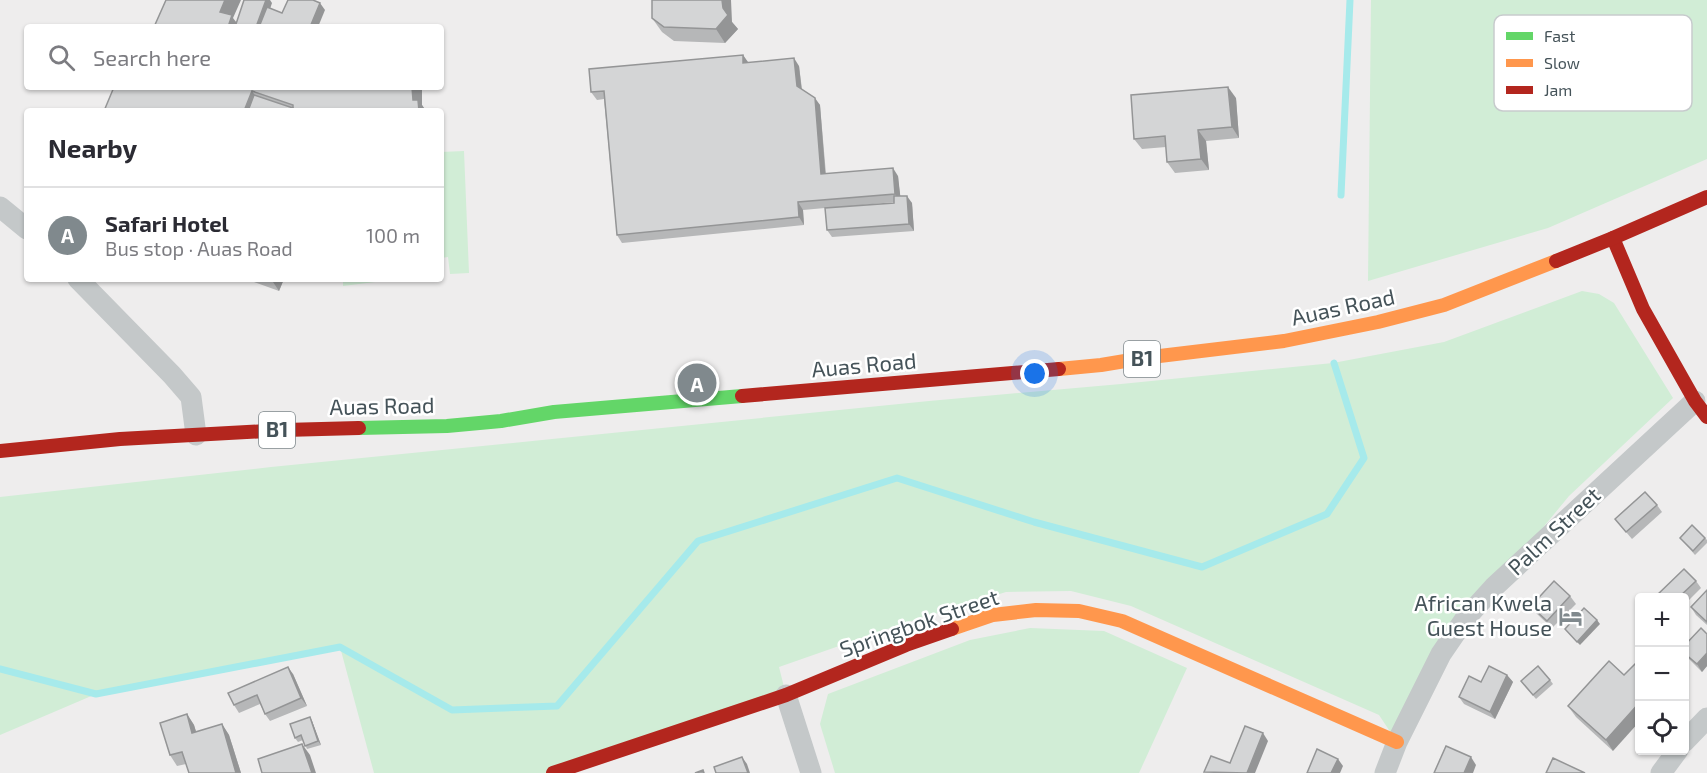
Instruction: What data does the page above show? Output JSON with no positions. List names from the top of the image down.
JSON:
{
  "streets": {
    "main road": ["Auas Road", "B1", "Springbok Street"],
    "street": ["Palm Street"]
  },
  "crossings": [
    ["Palm Street", "Springbok Street"]
  ],
  "places": {
    "hotel": ["African Kwela Guest House"]
  },
  "legend": ["Fast", "Slow", "Jam"],
  "page": {
    "search": "Search here",
    "heading": "Nearby",
    "list": [
      {
        "mark": "A",
        "name": "Safari Hotel",
        "note": "Bus stop · Auas Road",
        "value": "100 m"
      }
    ],
    "pins": "A",
    "map_buttons": ["+", "−"]
  }
}
